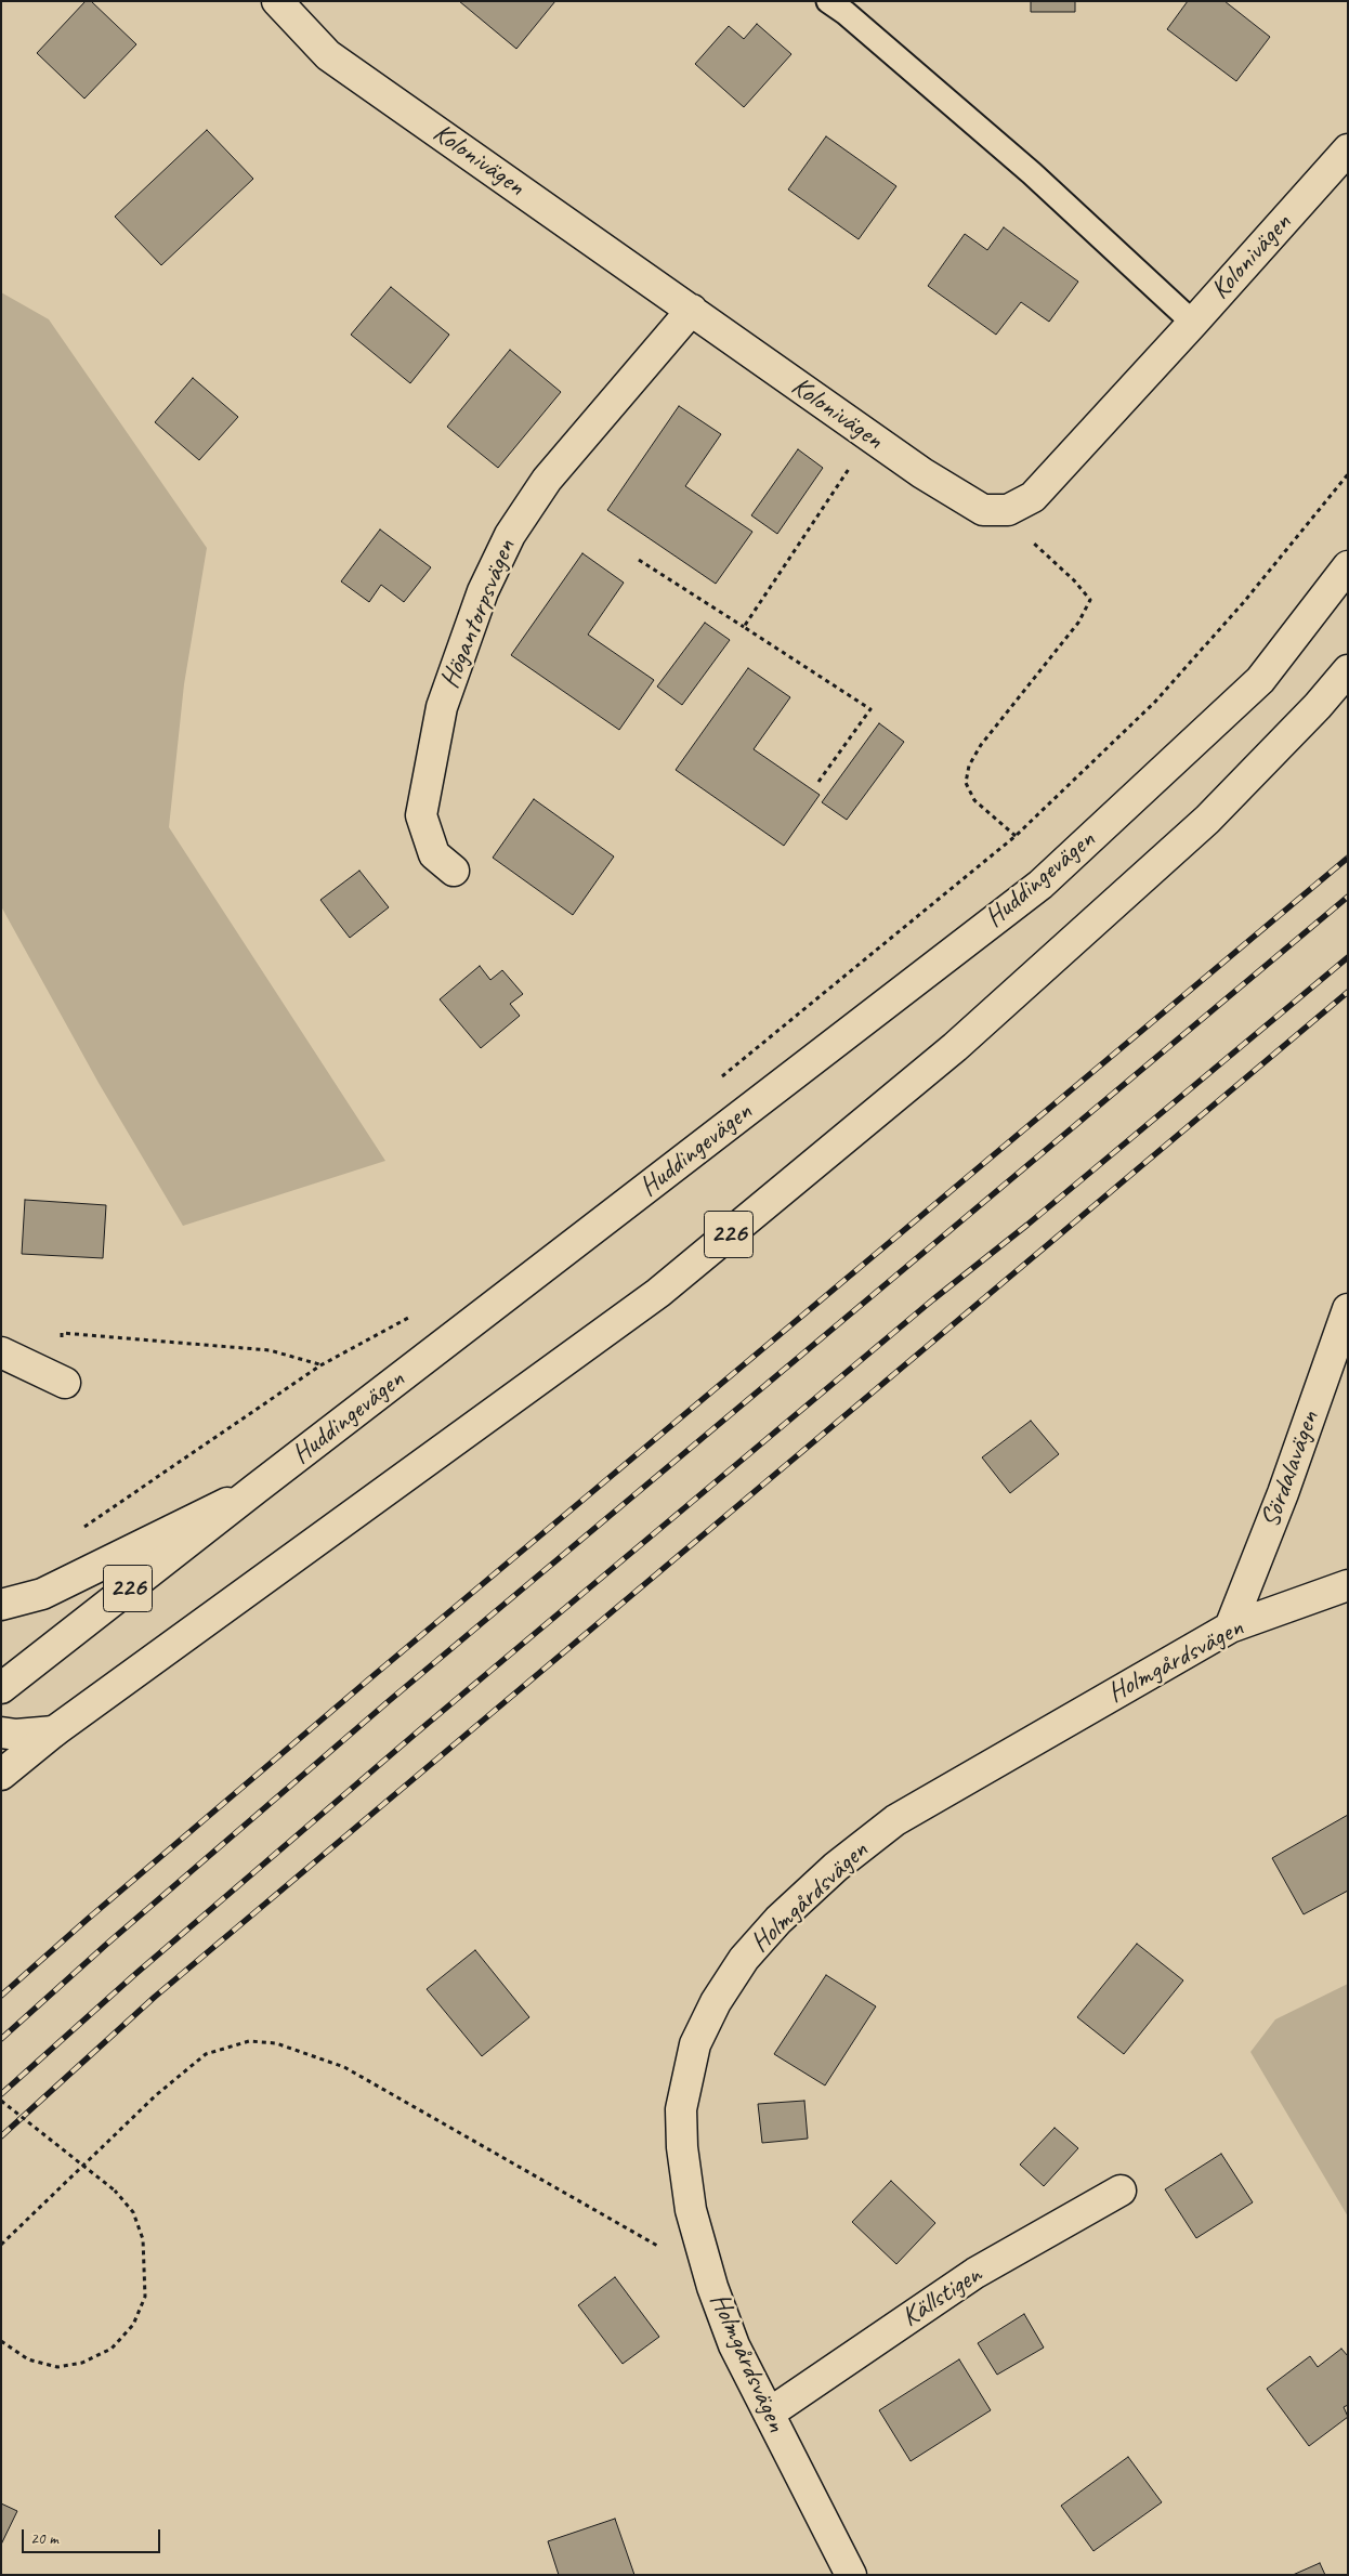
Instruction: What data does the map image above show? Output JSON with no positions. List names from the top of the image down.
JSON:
{
  "streets": {
    "street": [
      "Kolonivägen",
      "Högantorpsvägen",
      "Huddingevägen",
      "226",
      "Sördalavägen",
      "Holmgårdsvägen",
      "Källstigen"
    ]
  },
  "crossings": [
    ["Kolonivägen", "Högantorpsvägen"],
    ["Sördalavägen", "Holmgårdsvägen"],
    ["Holmgårdsvägen", "Källstigen"]
  ],
  "scale_bar": "20 m"
}
